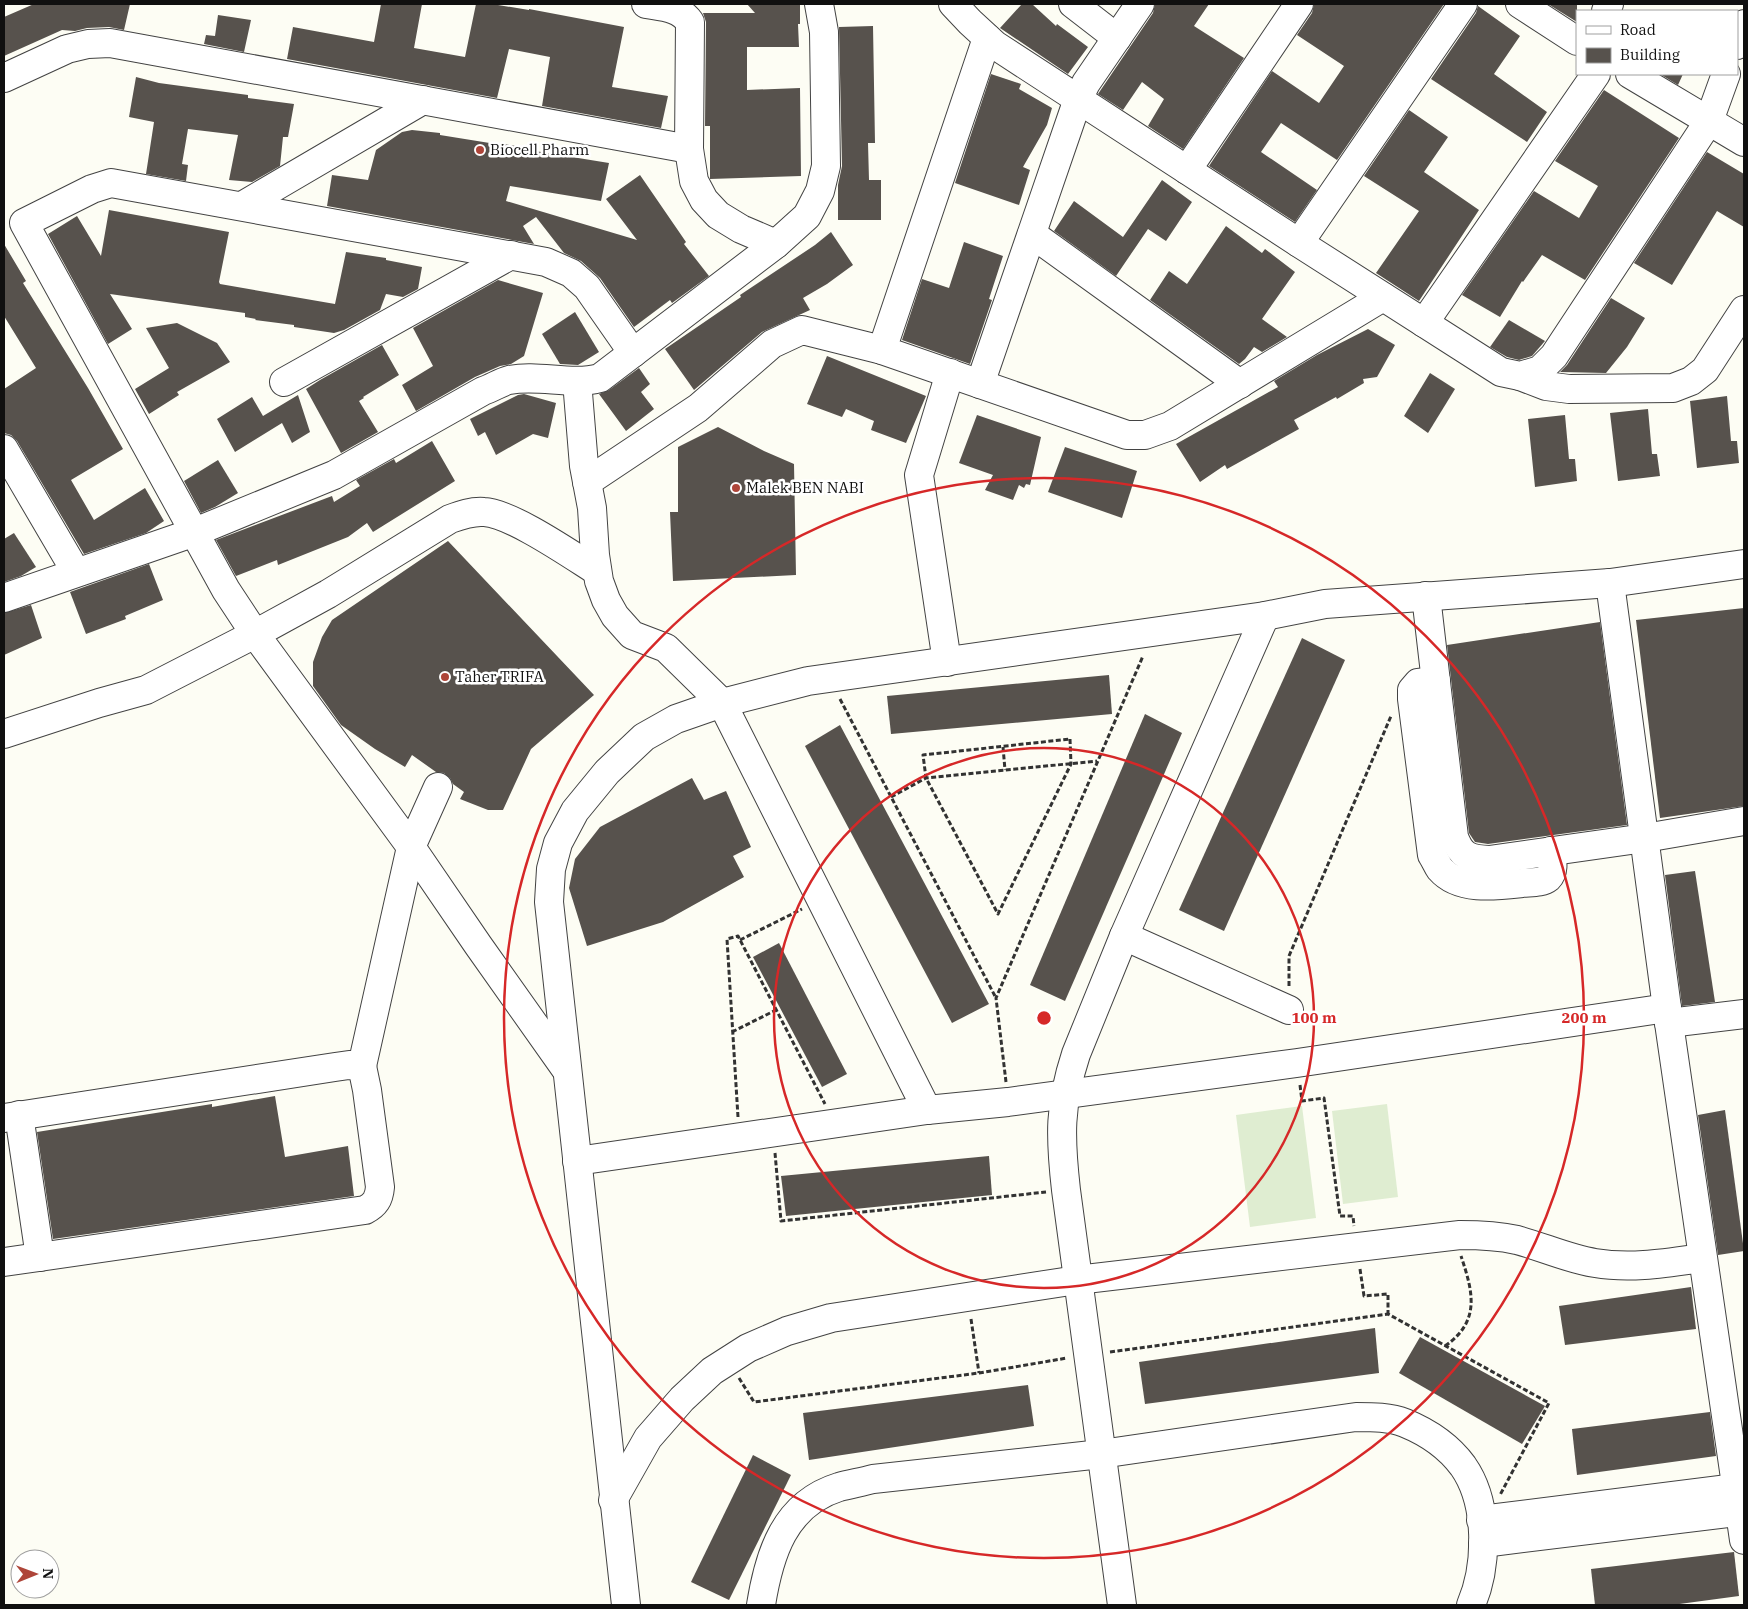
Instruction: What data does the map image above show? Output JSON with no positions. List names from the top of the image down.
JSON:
{
  "places": ["Biocell Pharm", "Malek BEN NABI", "Taher TRIFA"],
  "legend": ["Road", "Building"],
  "north": "right",
  "rings": ["100 m", "200 m"]
}
